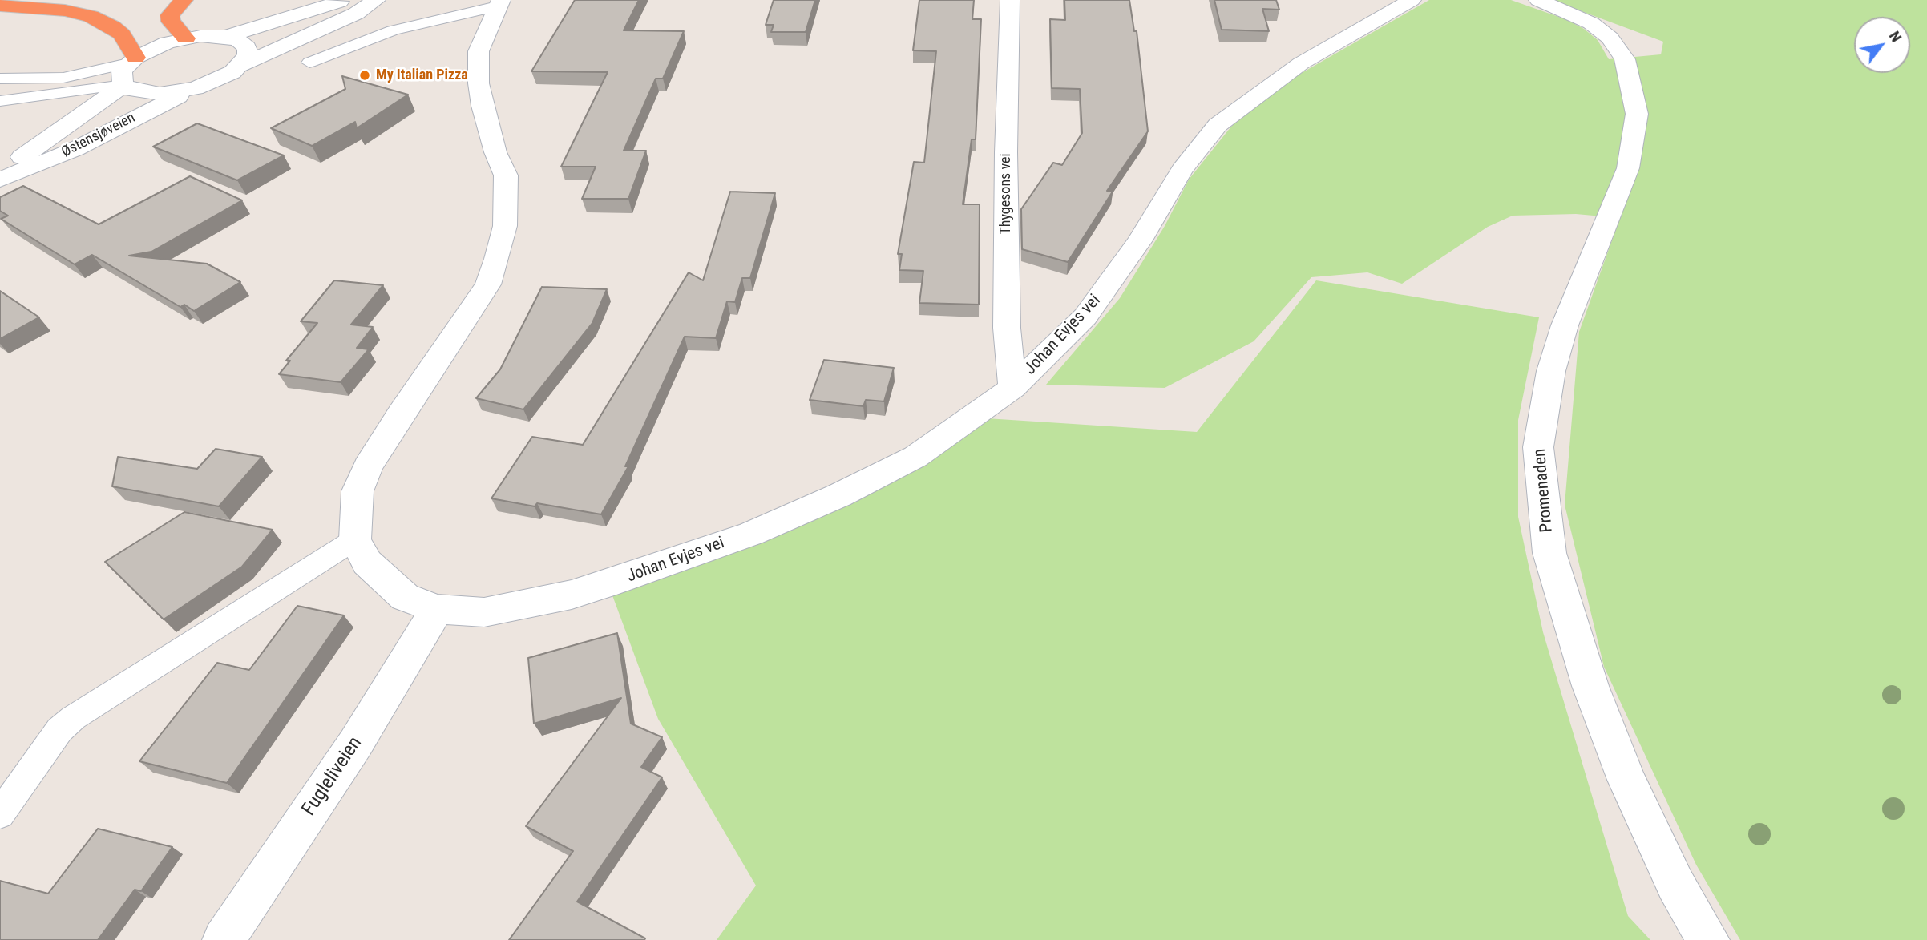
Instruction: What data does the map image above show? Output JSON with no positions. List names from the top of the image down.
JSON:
{
  "streets": {
    "street": [
      "Østensjøveien",
      "Thygesons vei",
      "Johan Evjes vei",
      "Promenaden",
      "Fugleliveien"
    ]
  },
  "crossings": [
    ["Thygesons vei", "Johan Evjes vei"],
    ["Johan Evjes vei", "Fugleliveien"]
  ],
  "places": ["My Italian Pizza"],
  "north": "top right"
}
